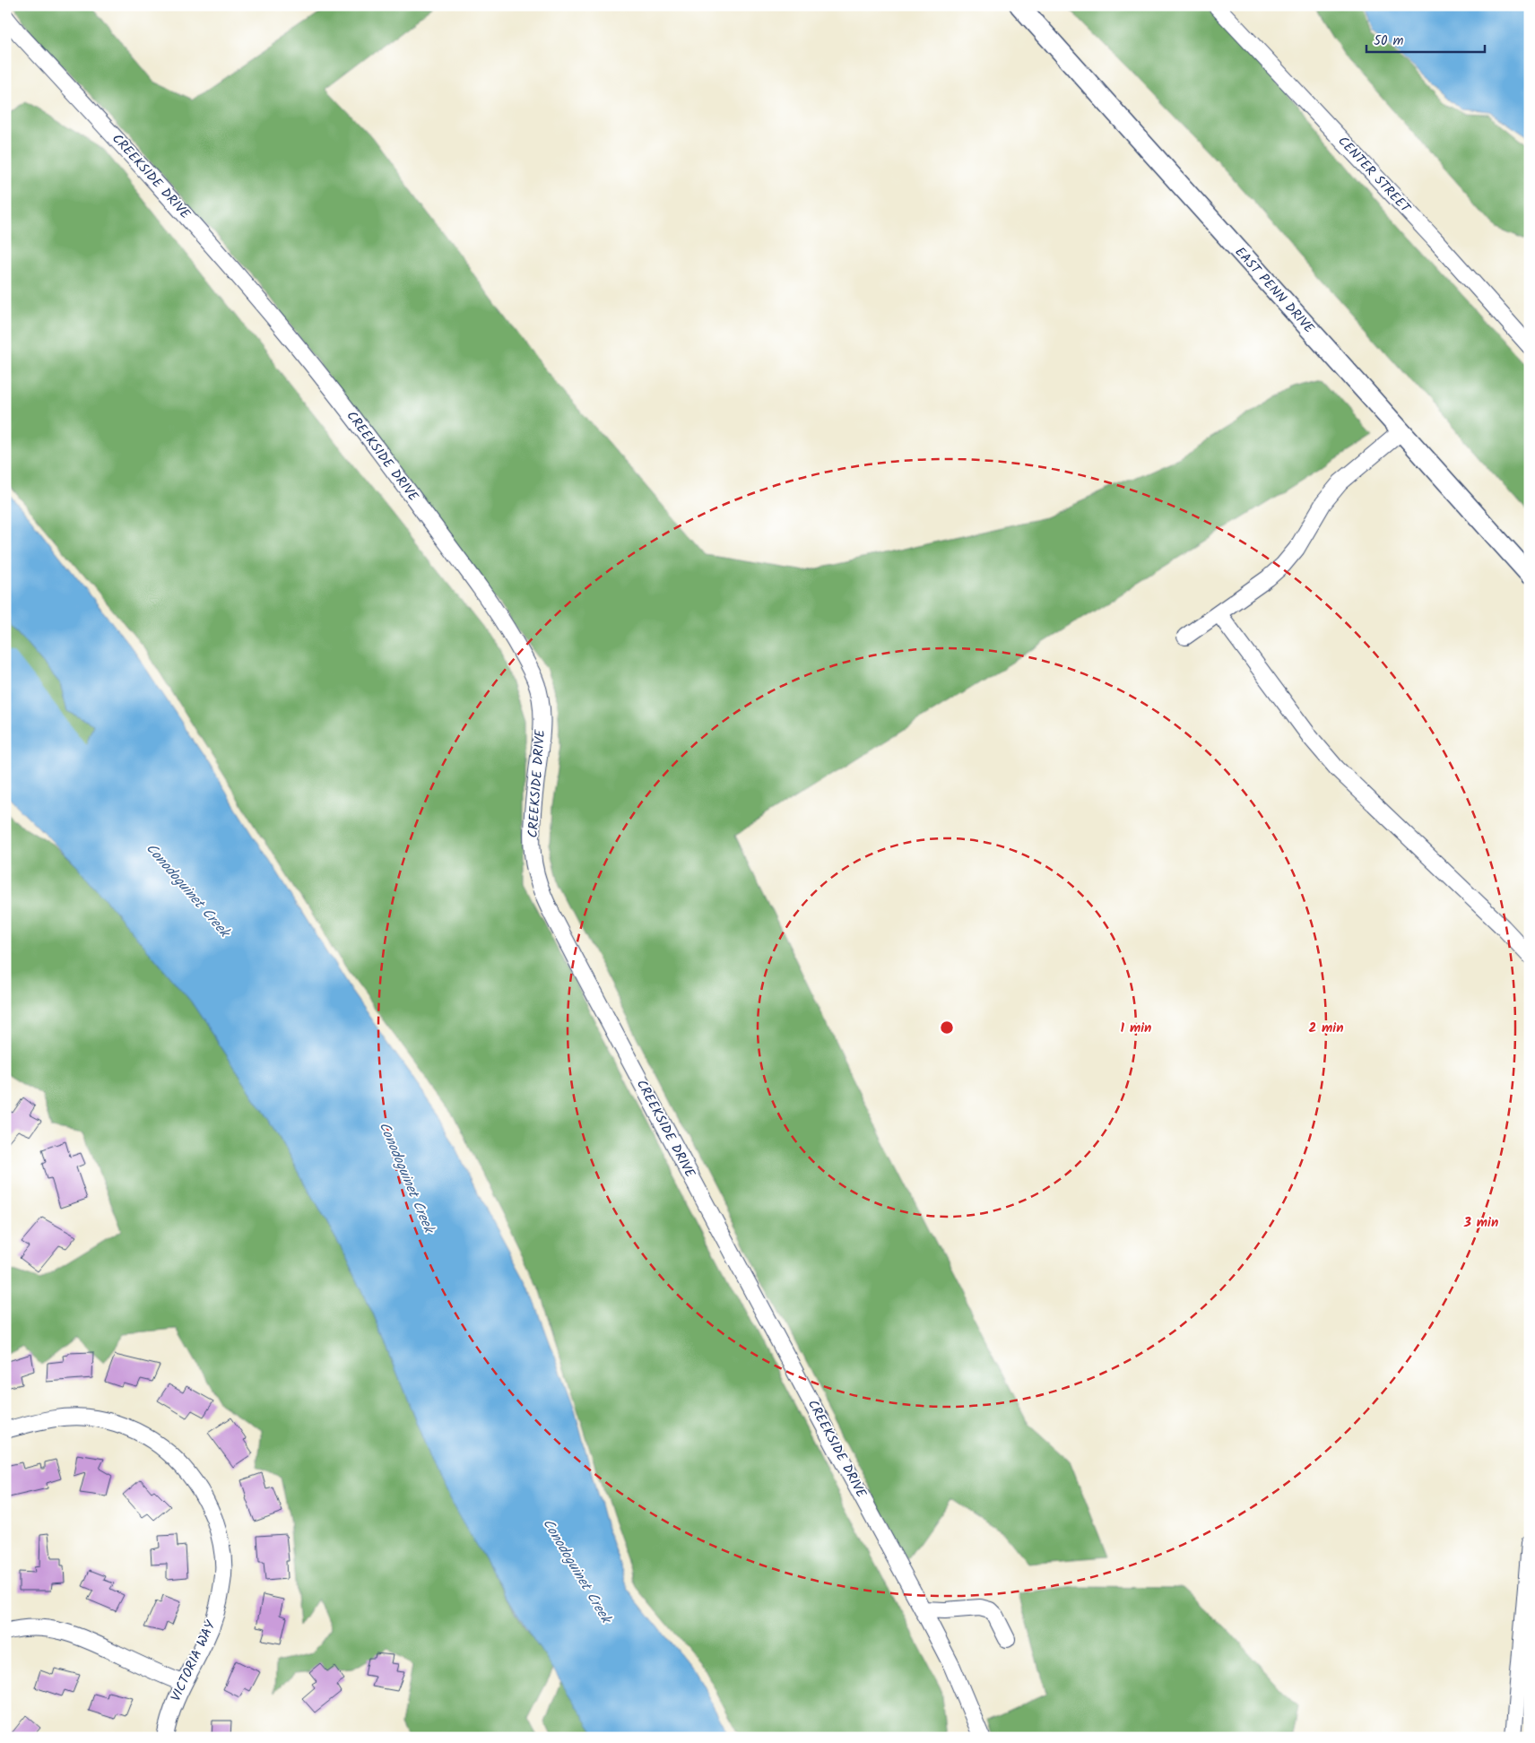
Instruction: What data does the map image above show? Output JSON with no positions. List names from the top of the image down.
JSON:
{
  "streets": {
    "main road": ["EAST PENN DRIVE"],
    "street": ["CENTER STREET", "CREEKSIDE DRIVE", "VICTORIA WAY"]
  },
  "water": ["Conodoguinet Creek"],
  "scale_bar": "50 m",
  "rings": ["1 min", "2 min", "3 min"]
}
